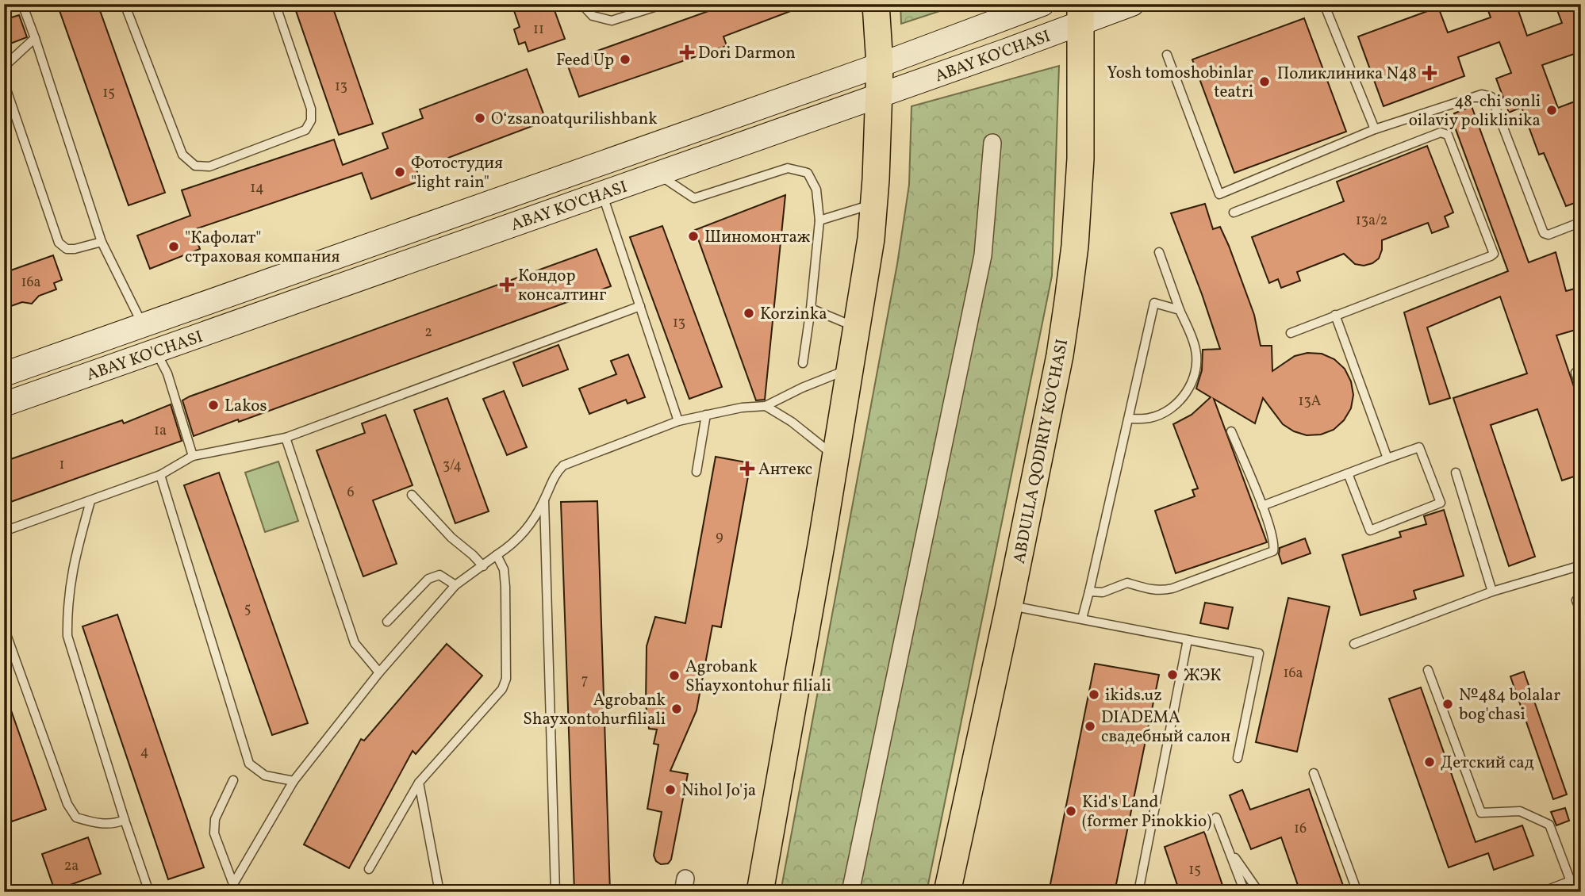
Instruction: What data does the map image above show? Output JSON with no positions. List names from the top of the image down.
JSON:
{
  "streets": {
    "main road": ["ABAY KO'CHASI", "ABDULLA QODIRIY KO'CHASI"]
  },
  "crossings": [
    ["ABAY KO'CHASI", "ABDULLA QODIRIY KO'CHASI"]
  ],
  "places": {
    "health": [
      "Dori Darmon",
      "Поликлиника N48",
      "Кондор консалтинг",
      "Антекс"
    ],
    "other": [
      "Feed Up",
      "Yosh tomoshobinlar teatri",
      "48-chi sonli oilaviy poliklinika",
      "Oʻzsanoatqurilishbank",
      "Фотостудия \"light rain\"",
      "Шиномонтаж",
      "\"Кафолат\" страховая компания",
      "Korzinka",
      "Lakos",
      "ЖЭК",
      "Agrobank Shayxontohur filiali",
      "ikids.uz",
      "№484 bolalar bog'chasi",
      "Agrobank Shayxontohurfiliali",
      "DIADEMA свадебный салон",
      "Детский сад",
      "Nihol Jo'ja",
      "Kid's Land (former Pinokkio)"
    ]
  },
  "house_numbers": [
    "11",
    "13",
    "15",
    "14",
    "13a/2",
    "16a",
    "13",
    "2",
    "13A",
    "1a",
    "1",
    "3/4",
    "6",
    "9",
    "5",
    "16a",
    "7",
    "4",
    "16",
    "2a",
    "15"
  ]
}
